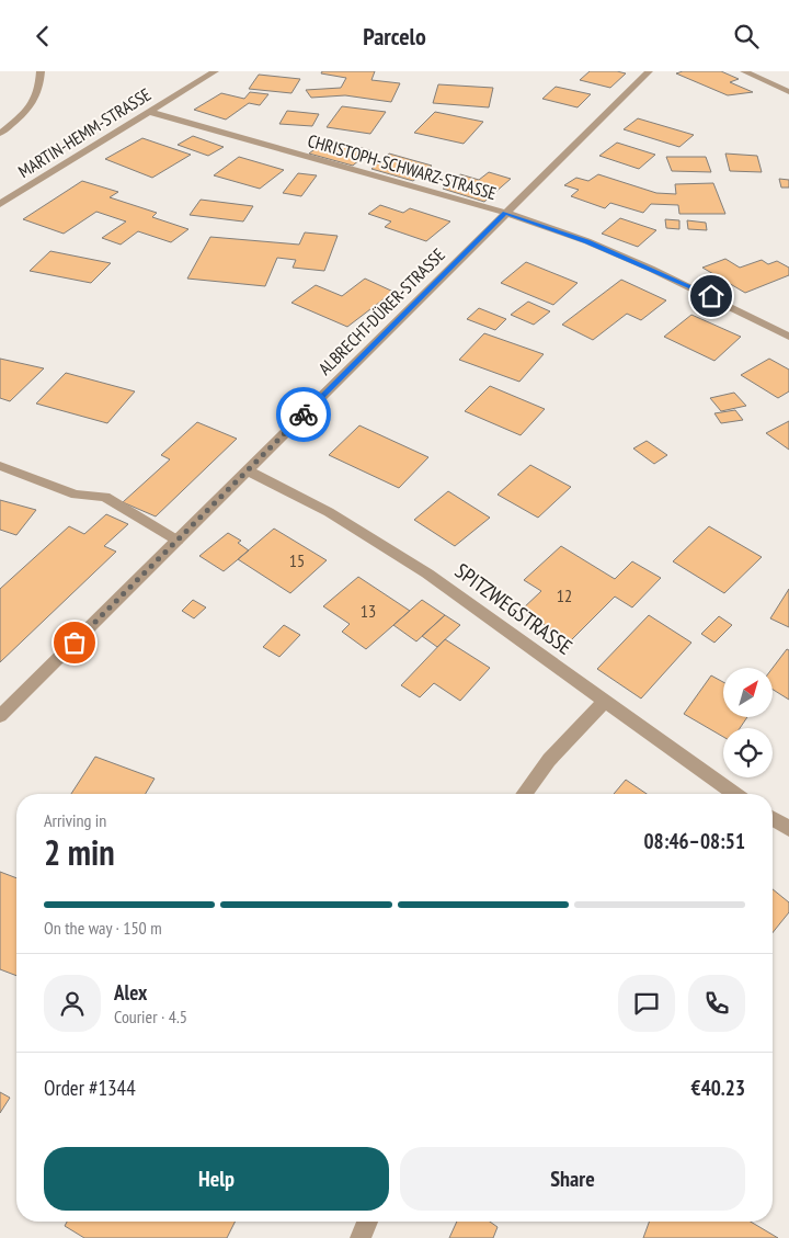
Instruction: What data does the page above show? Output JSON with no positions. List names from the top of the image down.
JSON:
{
  "streets": {
    "street": [
      "MARTIN-HEMM-STRASSE",
      "CHRISTOPH-SCHWARZ-STRASSE",
      "ALBRECHT-DÜRER-STRASSE",
      "SPITZWEGSTRASSE"
    ]
  },
  "crossings": [
    ["MARTIN-HEMM-STRASSE", "CHRISTOPH-SCHWARZ-STRASSE"],
    ["CHRISTOPH-SCHWARZ-STRASSE", "ALBRECHT-DÜRER-STRASSE"],
    ["ALBRECHT-DÜRER-STRASSE", "SPITZWEGSTRASSE"]
  ],
  "house_numbers": ["15", "12", "13"],
  "north": "top right",
  "page": {
    "header": "Parcelo",
    "heading": ["2 min", "Arriving in", "08:46–08:51"],
    "panel": [
      "Alex",
      "Courier · 4.5",
      "Order #1344",
      "€40.23"
    ],
    "bar": "On the way · 150 m",
    "buttons": ["Help", "Share"]
  }
}
